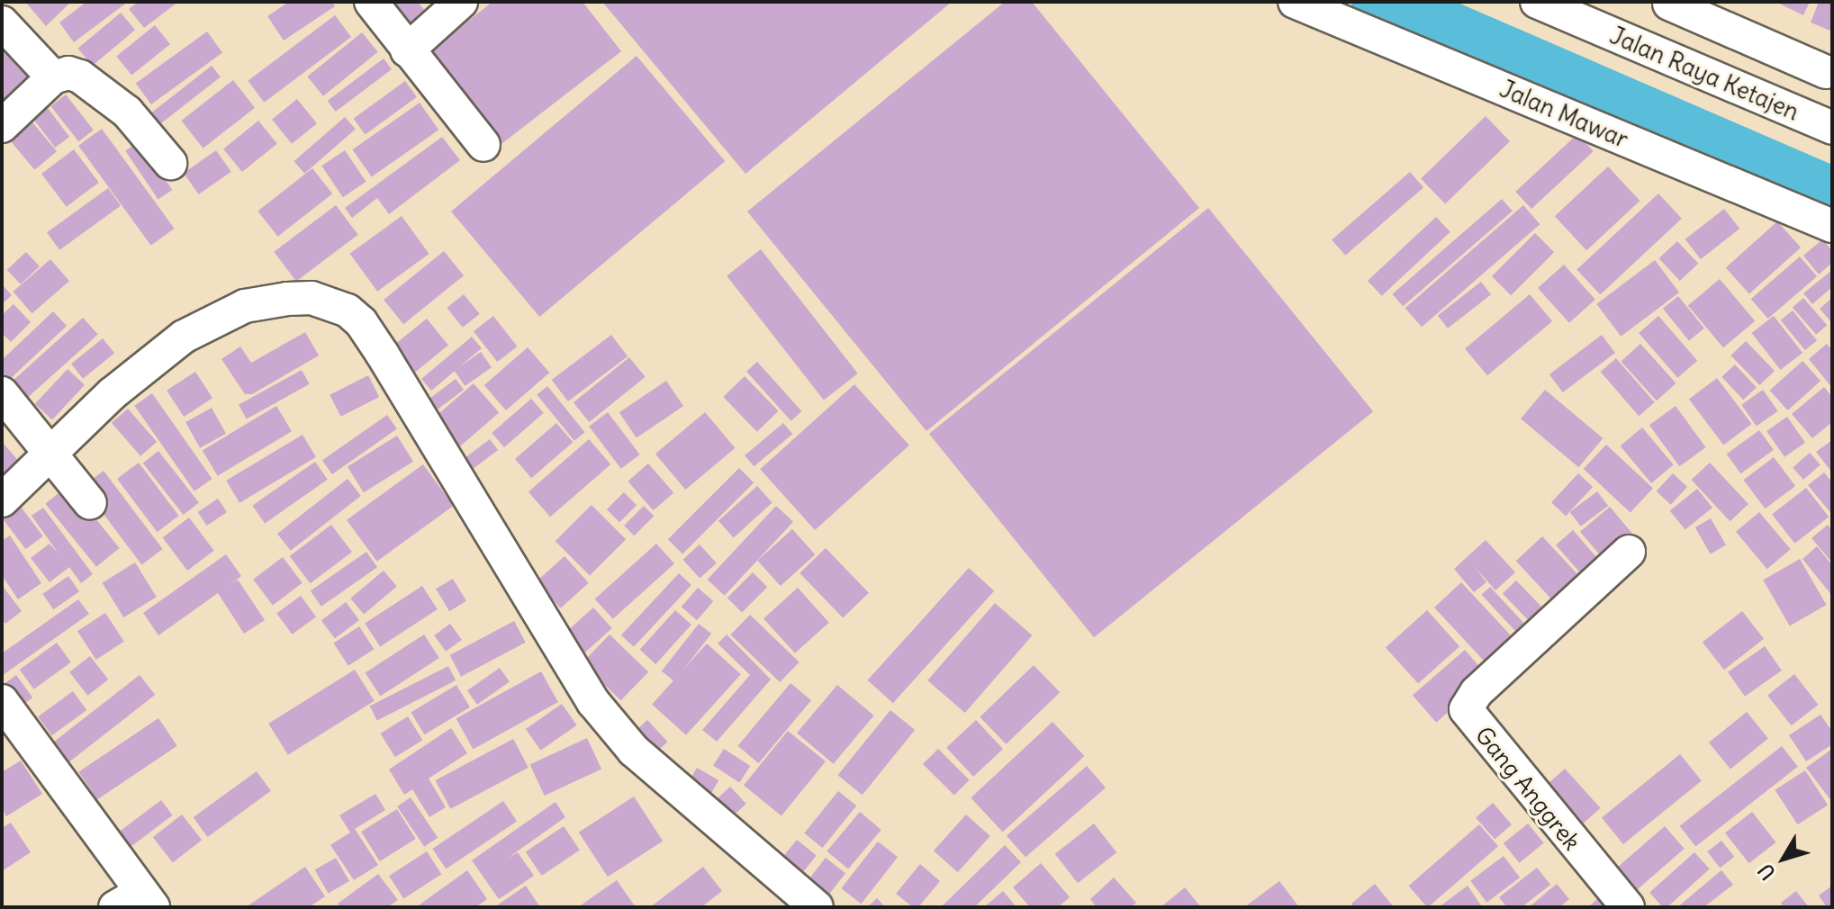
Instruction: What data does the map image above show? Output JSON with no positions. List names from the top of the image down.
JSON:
{
  "streets": {
    "street": ["Jalan Raya Ketajen", "Jalan Mawar", "Gang Anggrek"]
  },
  "north": "bottom left"
}
